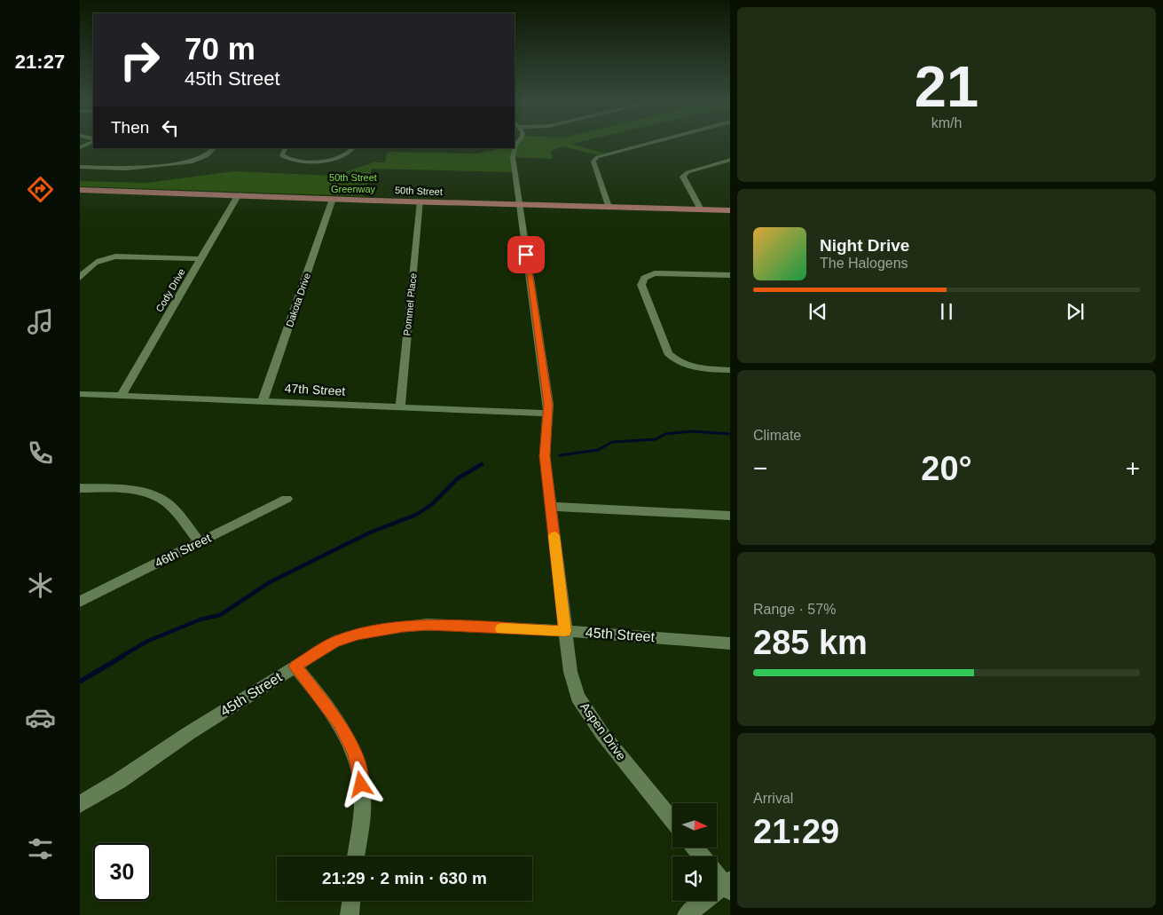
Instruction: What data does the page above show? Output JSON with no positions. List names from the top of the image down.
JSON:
{
  "streets": {
    "main road": ["50th Street"],
    "street": [
      "Cody Drive",
      "Dakota Drive",
      "Pommel Place",
      "47th Street",
      "46th Street",
      "45th Street",
      "Aspen Drive"
    ]
  },
  "crossings": [
    ["50th Street", "Cody Drive"],
    ["50th Street", "Dakota Drive"],
    ["50th Street", "Pommel Place"],
    ["50th Street", "Aspen Drive"],
    ["Cody Drive", "47th Street"],
    ["Dakota Drive", "47th Street"],
    ["Pommel Place", "47th Street"],
    ["47th Street", "Aspen Drive"],
    ["45th Street", "Aspen Drive"]
  ],
  "parks": ["50th Street Greenway"],
  "north": "right",
  "page": {
    "tabs": "21:27",
    "tile": [
      ["21", "km/h"],
      "Climate",
      ["Range · 57%", "285 km"],
      ["Arrival", "21:29"]
    ],
    "turn": ["70 m", "45th Street"],
    "then": "Then",
    "song": ["Night Drive", "The Halogens"],
    "heat": ["−", "20°", "+"],
    "limit": "30",
    "trip": "21:29 · 2 min · 630 m"
  }
}
